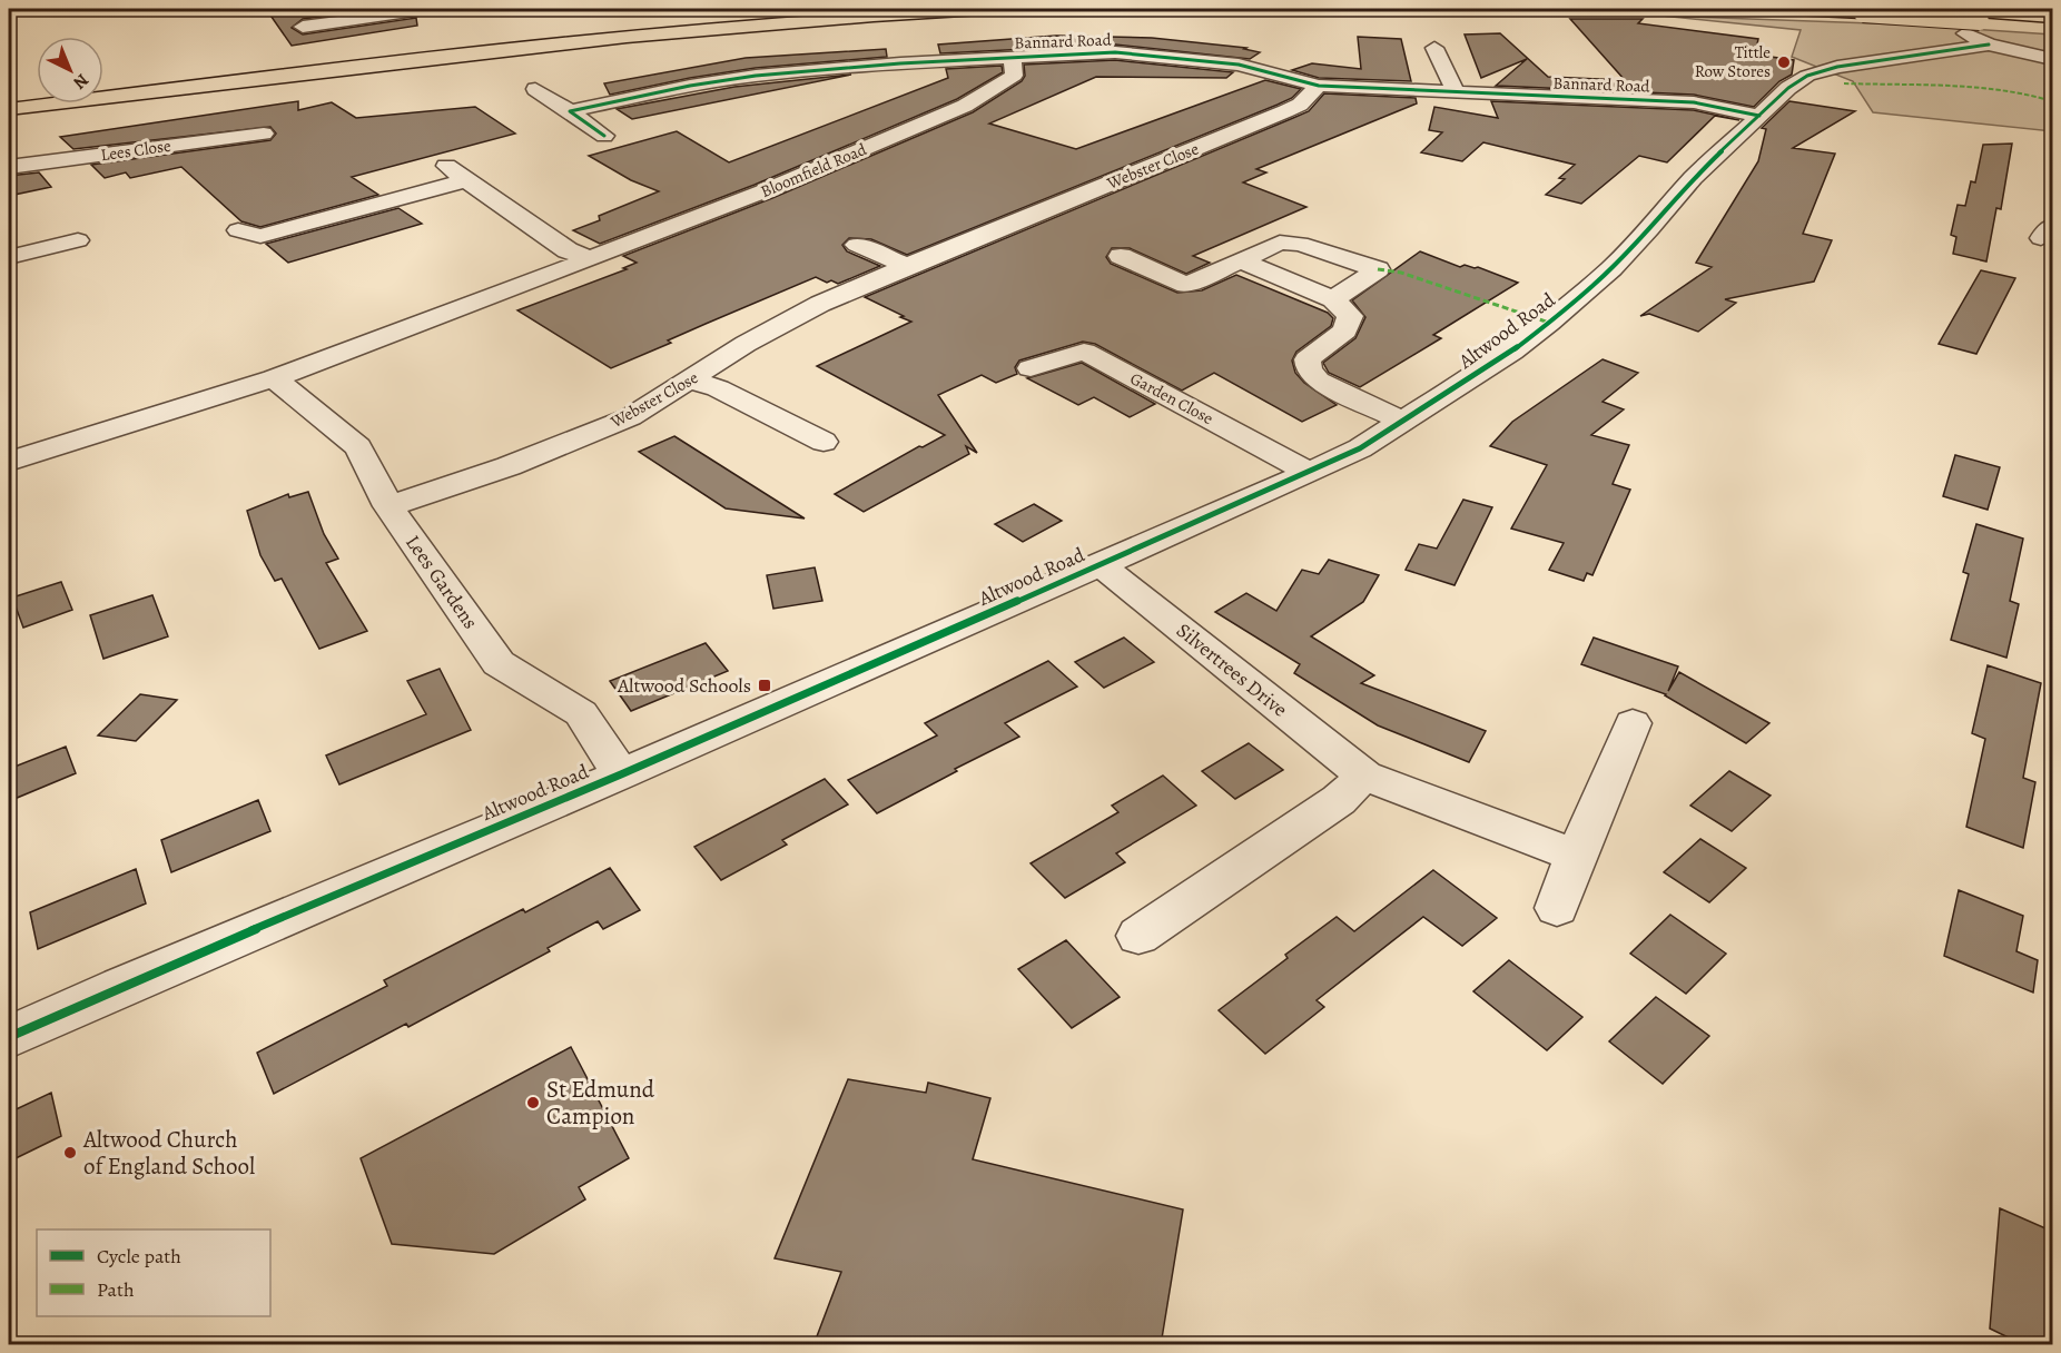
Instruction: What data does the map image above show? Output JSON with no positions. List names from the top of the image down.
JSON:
{
  "streets": {
    "street": [
      "Bannard Road",
      "Lees Close",
      "Webster Close",
      "Bloomfield Road",
      "Altwood Road",
      "Garden Close",
      "Lees Gardens",
      "Silvertrees Drive"
    ]
  },
  "crossings": [
    ["Bannard Road", "Webster Close"],
    ["Bannard Road", "Bloomfield Road"],
    ["Bannard Road", "Altwood Road"],
    ["Webster Close", "Lees Gardens"],
    ["Altwood Road", "Garden Close"],
    ["Altwood Road", "Lees Gardens"],
    ["Altwood Road", "Silvertrees Drive"]
  ],
  "places": {
    "other": ["Tittle Row Stores", "St Edmund Campion", "Altwood Church of England School"],
    "transit": ["Altwood Schools"]
  },
  "legend": ["Cycle path", "Path"],
  "north": "bottom right"
}
